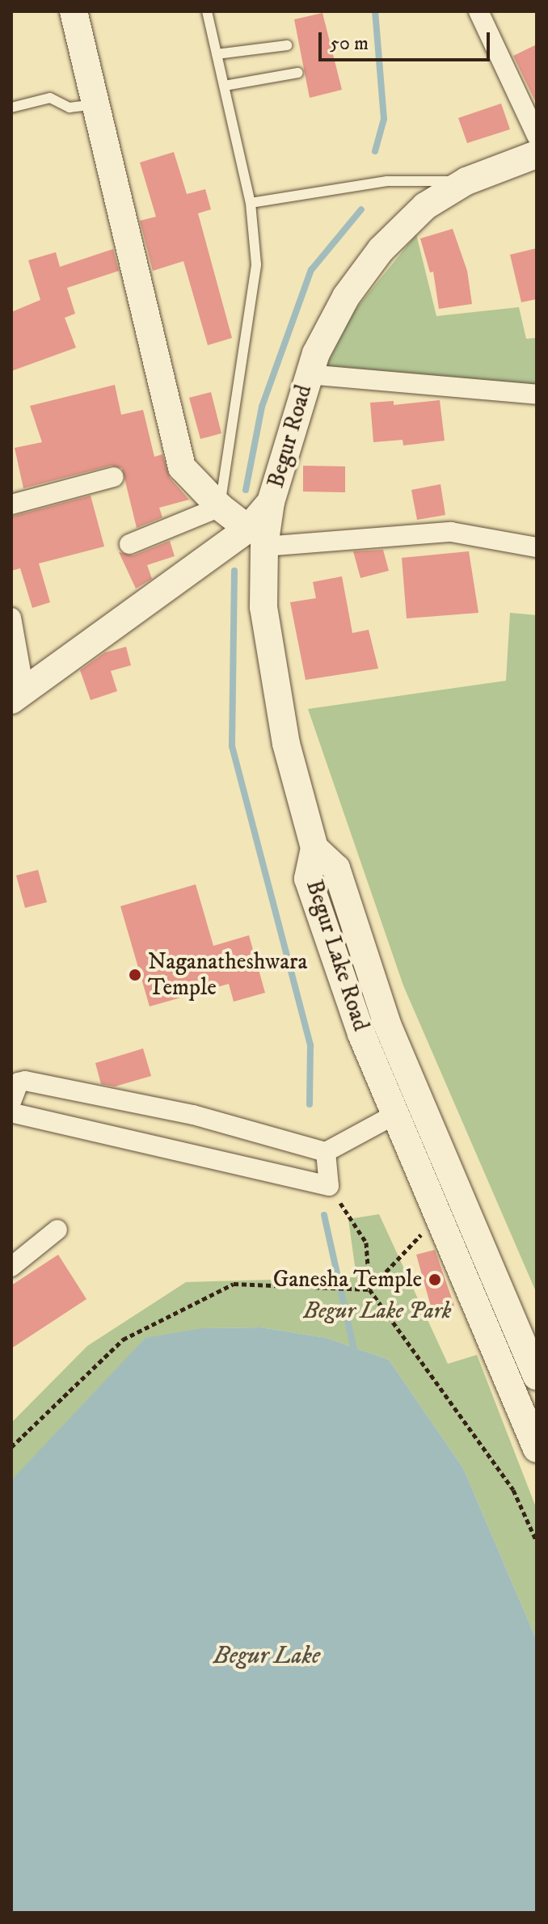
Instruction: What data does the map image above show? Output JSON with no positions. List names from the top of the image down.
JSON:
{
  "streets": {
    "main road": ["Begur Road", "Begur Lake Road"]
  },
  "water": ["Begur Lake"],
  "parks": ["Begur Lake Park"],
  "places": ["Naganatheshwara Temple", "Ganesha Temple"],
  "scale_bar": "50 m"
}
